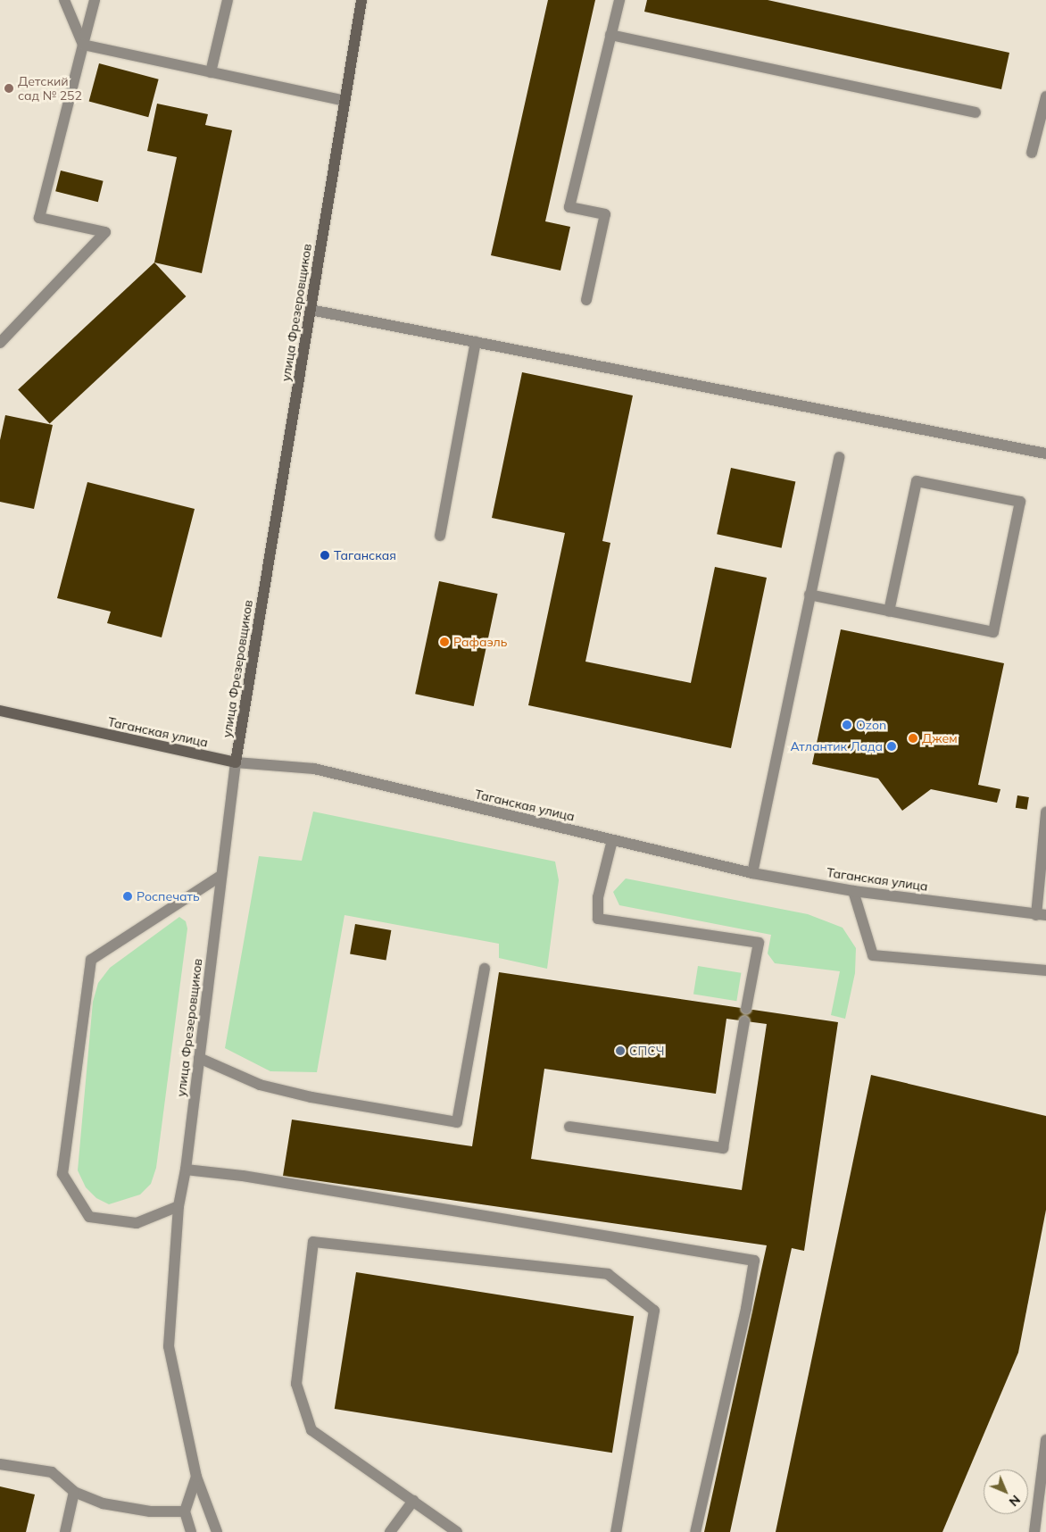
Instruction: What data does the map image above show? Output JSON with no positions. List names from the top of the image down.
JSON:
{
  "streets": {
    "main road": ["улица Фрезеровщиков", "Таганская улица"]
  },
  "crossings": [
    ["улица Фрезеровщиков", "Таганская улица"]
  ],
  "places": [
    "Детский сад № 252",
    "Таганская",
    "Рафаэль",
    "Ozon",
    "Джем",
    "Атлантик Лада",
    "Роспечать",
    "СПСЧ"
  ],
  "north": "bottom right"
}
